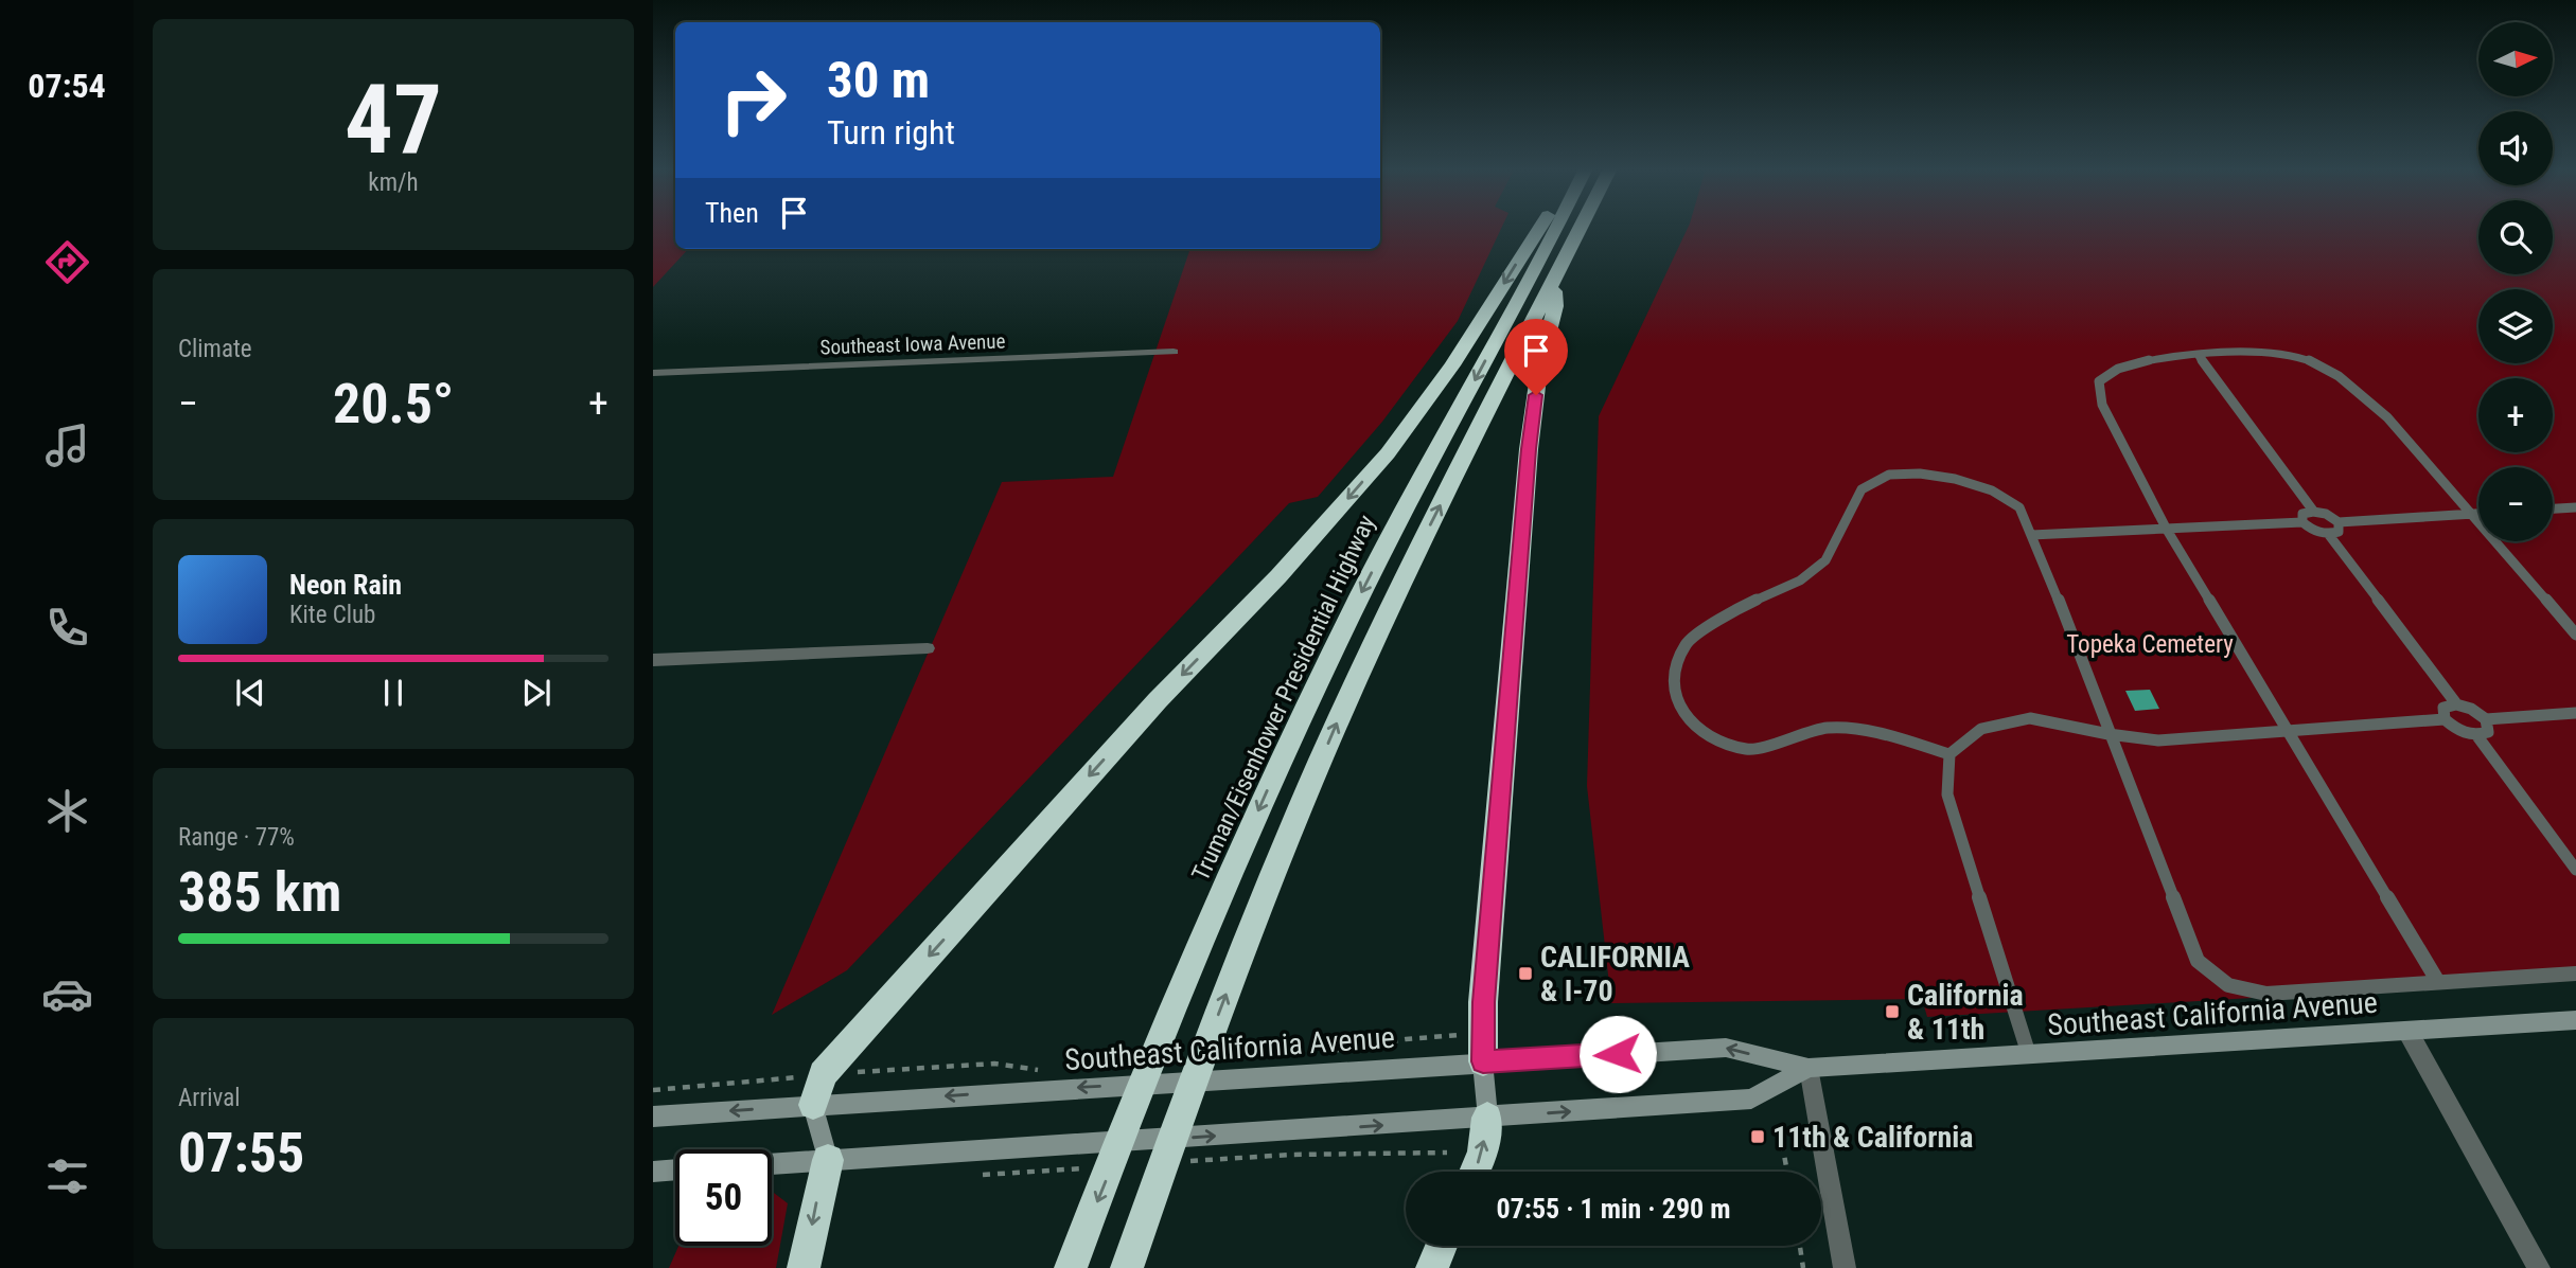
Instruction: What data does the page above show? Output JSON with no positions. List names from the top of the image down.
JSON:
{
  "streets": {
    "highway": ["Truman/Eisenhower Presidential Highway"],
    "main road": ["Southeast California Avenue"],
    "street": ["Southeast Iowa Avenue"]
  },
  "parks": ["Topeka Cemetery"],
  "places": {
    "transit": ["CALIFORNIA & I-70", "California & 11th", "11th & California"]
  },
  "north": "right",
  "page": {
    "tabs": "07:54",
    "tile": [
      ["47", "km/h"],
      "Climate",
      ["Range · 77%", "385 km"],
      ["Arrival", "07:55"]
    ],
    "map_buttons": ["+", "−"],
    "turn": ["30 m", "Turn right"],
    "then": "Then",
    "heat": ["−", "20.5°", "+"],
    "song": ["Neon Rain", "Kite Club"],
    "limit": "50",
    "trip": "07:55 · 1 min · 290 m"
  }
}
